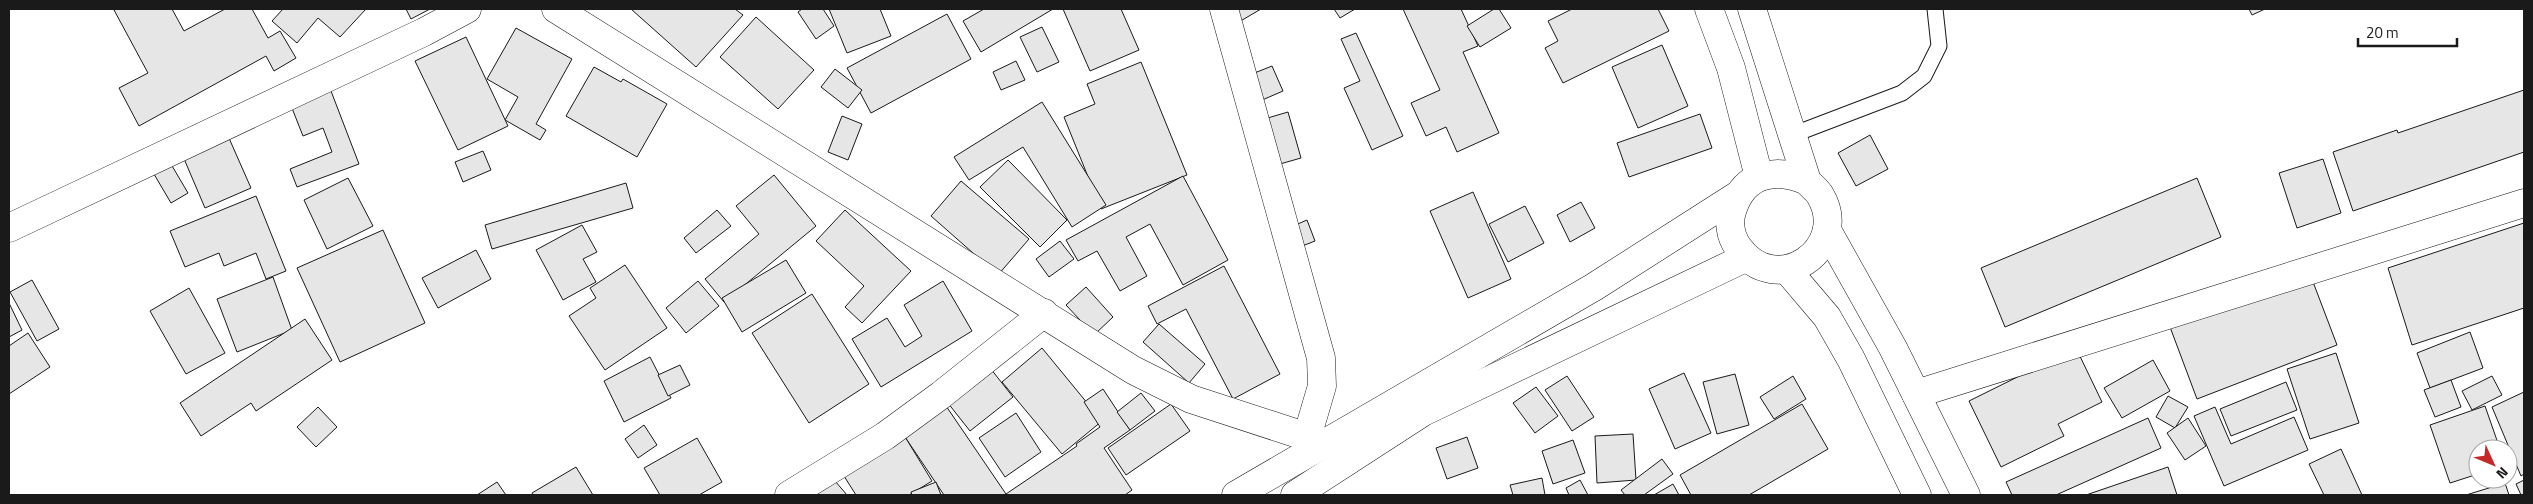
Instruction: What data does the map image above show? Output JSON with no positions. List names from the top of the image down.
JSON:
{
  "scale_bar": "20 m",
  "north": "bottom right"
}
